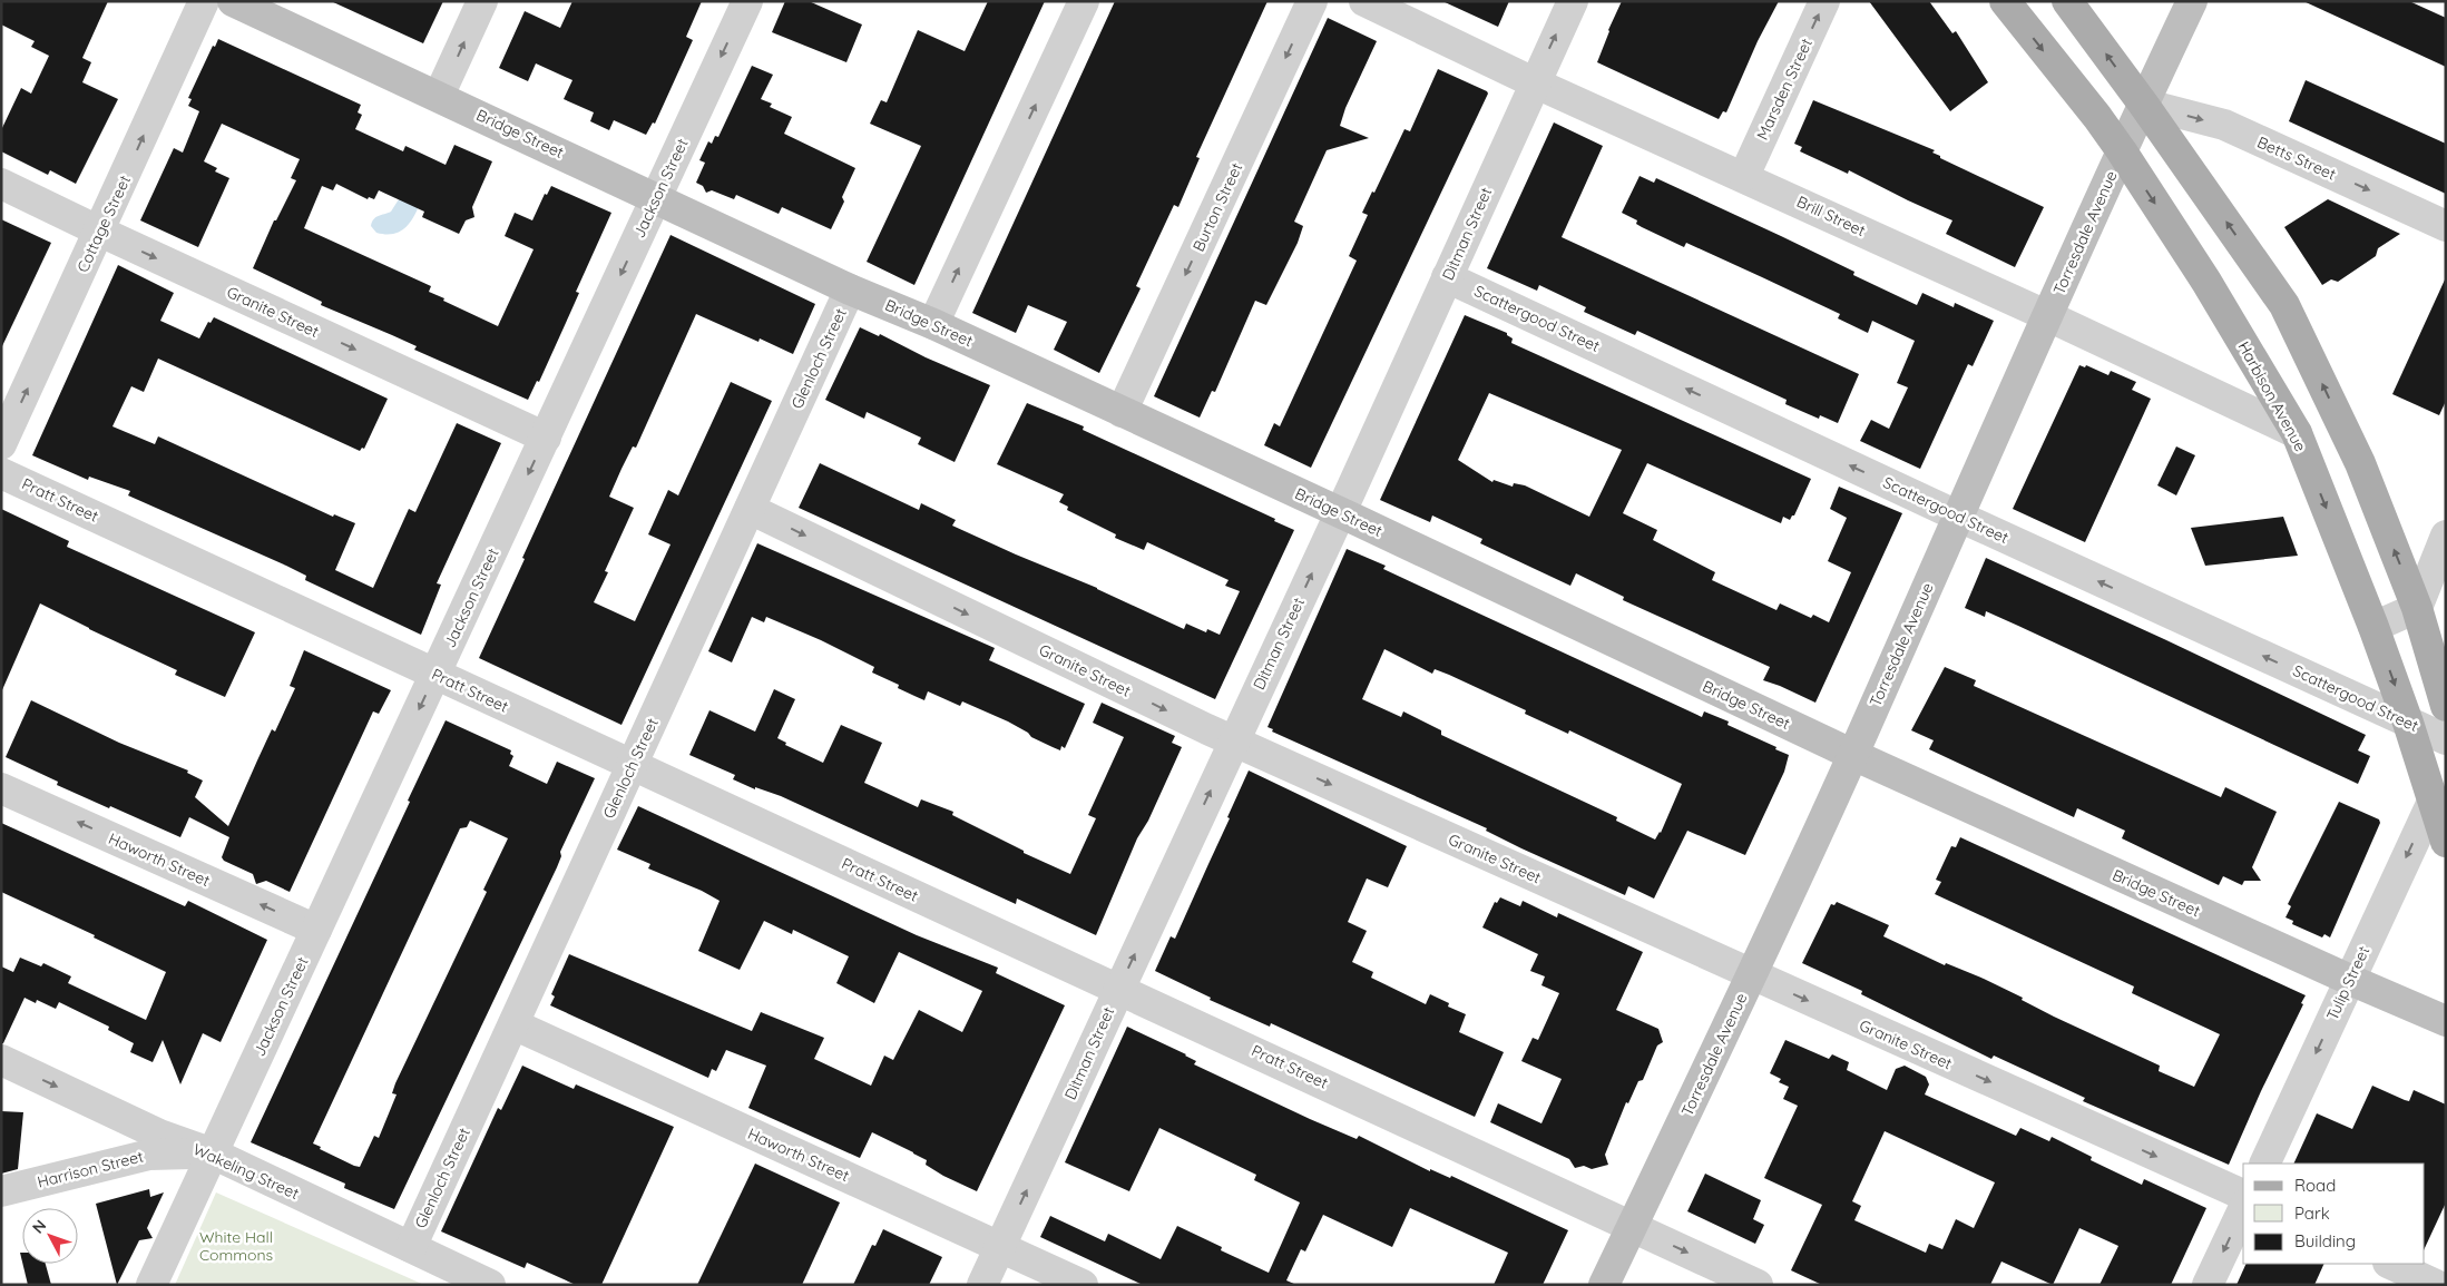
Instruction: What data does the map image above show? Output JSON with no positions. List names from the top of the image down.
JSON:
{
  "streets": {
    "main road": ["Bridge Street", "Torresdale Avenue", "Harbison Avenue"],
    "street": [
      "Marsden Street",
      "Betts Street",
      "Jackson Street",
      "Burton Street",
      "Brill Street",
      "Cottage Street",
      "Ditman Street",
      "Granite Street",
      "Scattergood Street",
      "Glenloch Street",
      "Pratt Street",
      "Haworth Street",
      "Tulip Street",
      "Harrison Street",
      "Wakeling Street"
    ]
  },
  "crossings": [
    ["Marsden Street", "Brill Street"],
    ["Bridge Street", "Jackson Street"],
    ["Bridge Street", "Burton Street"],
    ["Bridge Street", "Torresdale Avenue"],
    ["Bridge Street", "Ditman Street"],
    ["Bridge Street", "Glenloch Street"],
    ["Bridge Street", "Tulip Street"],
    ["Betts Street", "Torresdale Avenue"],
    ["Jackson Street", "Granite Street"],
    ["Jackson Street", "Pratt Street"],
    ["Jackson Street", "Haworth Street"],
    ["Jackson Street", "Harrison Street"],
    ["Jackson Street", "Wakeling Street"],
    ["Brill Street", "Torresdale Avenue"],
    ["Brill Street", "Ditman Street"],
    ["Brill Street", "Harbison Avenue"],
    ["Cottage Street", "Granite Street"],
    ["Torresdale Avenue", "Granite Street"],
    ["Torresdale Avenue", "Scattergood Street"],
    ["Torresdale Avenue", "Harbison Avenue"],
    ["Torresdale Avenue", "Pratt Street"],
    ["Ditman Street", "Granite Street"],
    ["Ditman Street", "Scattergood Street"],
    ["Ditman Street", "Pratt Street"],
    ["Ditman Street", "Haworth Street"],
    ["Granite Street", "Glenloch Street"],
    ["Scattergood Street", "Harbison Avenue"],
    ["Glenloch Street", "Pratt Street"],
    ["Glenloch Street", "Haworth Street"],
    ["Glenloch Street", "Wakeling Street"],
    ["Harbison Avenue", "Tulip Street"],
    ["Harrison Street", "Wakeling Street"]
  ],
  "one_way": [
    "Marsden Street",
    "Betts Street",
    "Jackson Street",
    "Cottage Street",
    "Ditman Street",
    "Granite Street",
    "Scattergood Street",
    "Haworth Street",
    "Tulip Street",
    "Wakeling Street"
  ],
  "parks": ["White Hall Commons"],
  "legend": ["Road", "Park", "Building"],
  "north": "top left"
}
